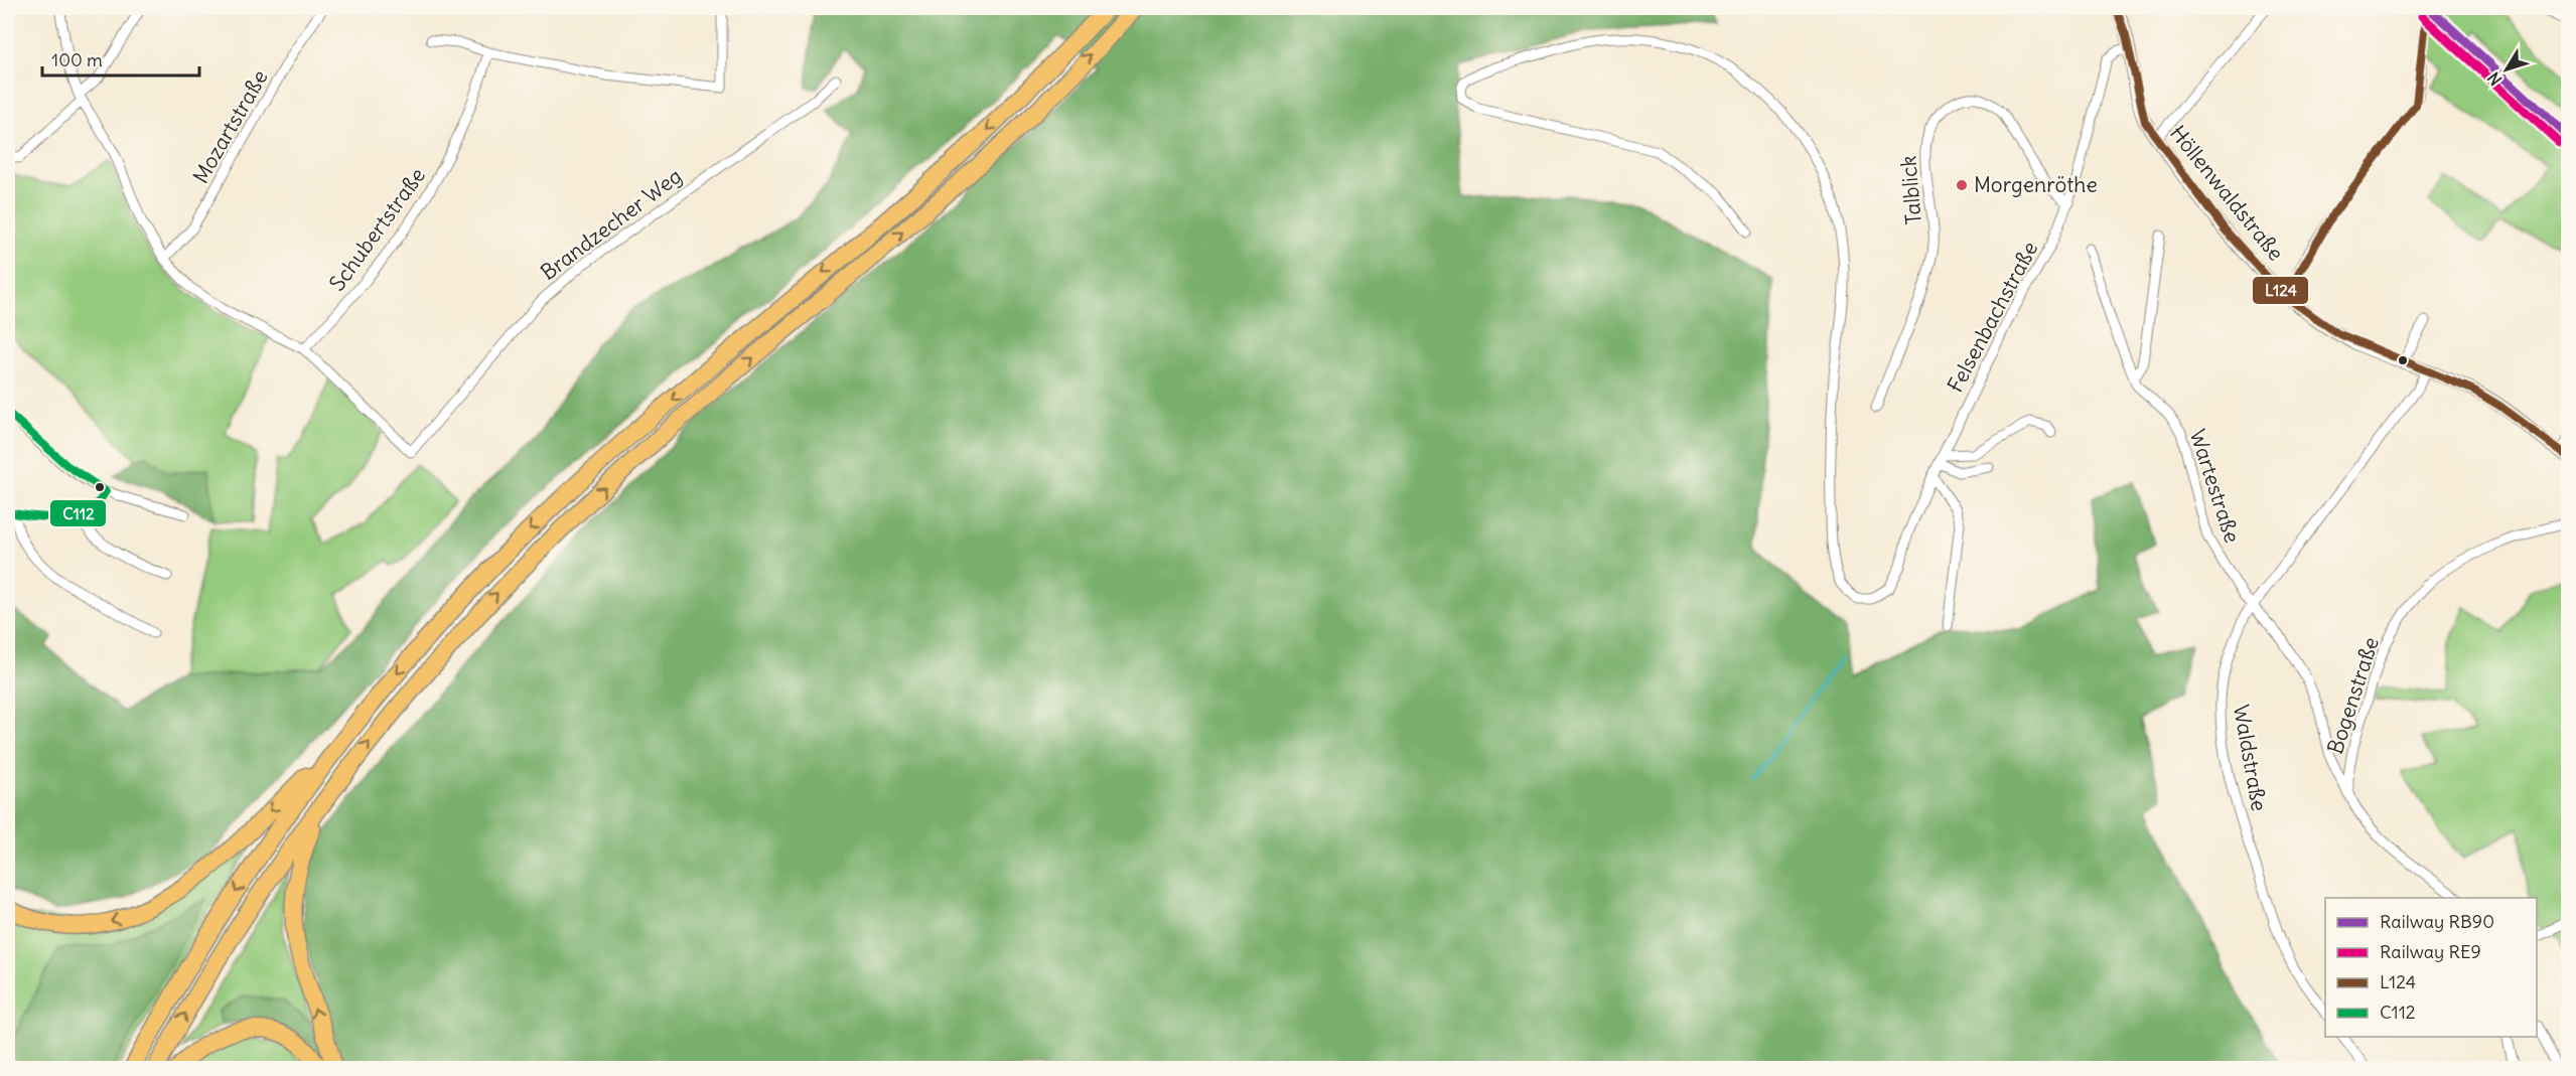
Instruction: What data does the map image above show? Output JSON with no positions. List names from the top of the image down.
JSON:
{
  "streets": {
    "street": [
      "Mozartstraße",
      "Talblick",
      "Höllenwaldstraße",
      "Brandzecher Weg",
      "Schubertstraße",
      "Felsenbachstraße",
      "Wartestraße",
      "Bogenstraße",
      "Waldstraße"
    ]
  },
  "crossings": [
    ["Talblick", "Felsenbachstraße"],
    ["Höllenwaldstraße", "Felsenbachstraße"],
    ["Höllenwaldstraße", "Waldstraße"],
    ["Brandzecher Weg", "Schubertstraße"],
    ["Wartestraße", "Bogenstraße"],
    ["Wartestraße", "Waldstraße"]
  ],
  "places": ["Morgenröthe"],
  "lines": [
    "rail line RB90",
    "transit line L124",
    "rail line RE9",
    "transit line C112"
  ],
  "legend": [
    "Railway RB90",
    "Railway RE9",
    "L124",
    "C112"
  ],
  "scale_bar": "100 m",
  "north": "bottom left"
}
